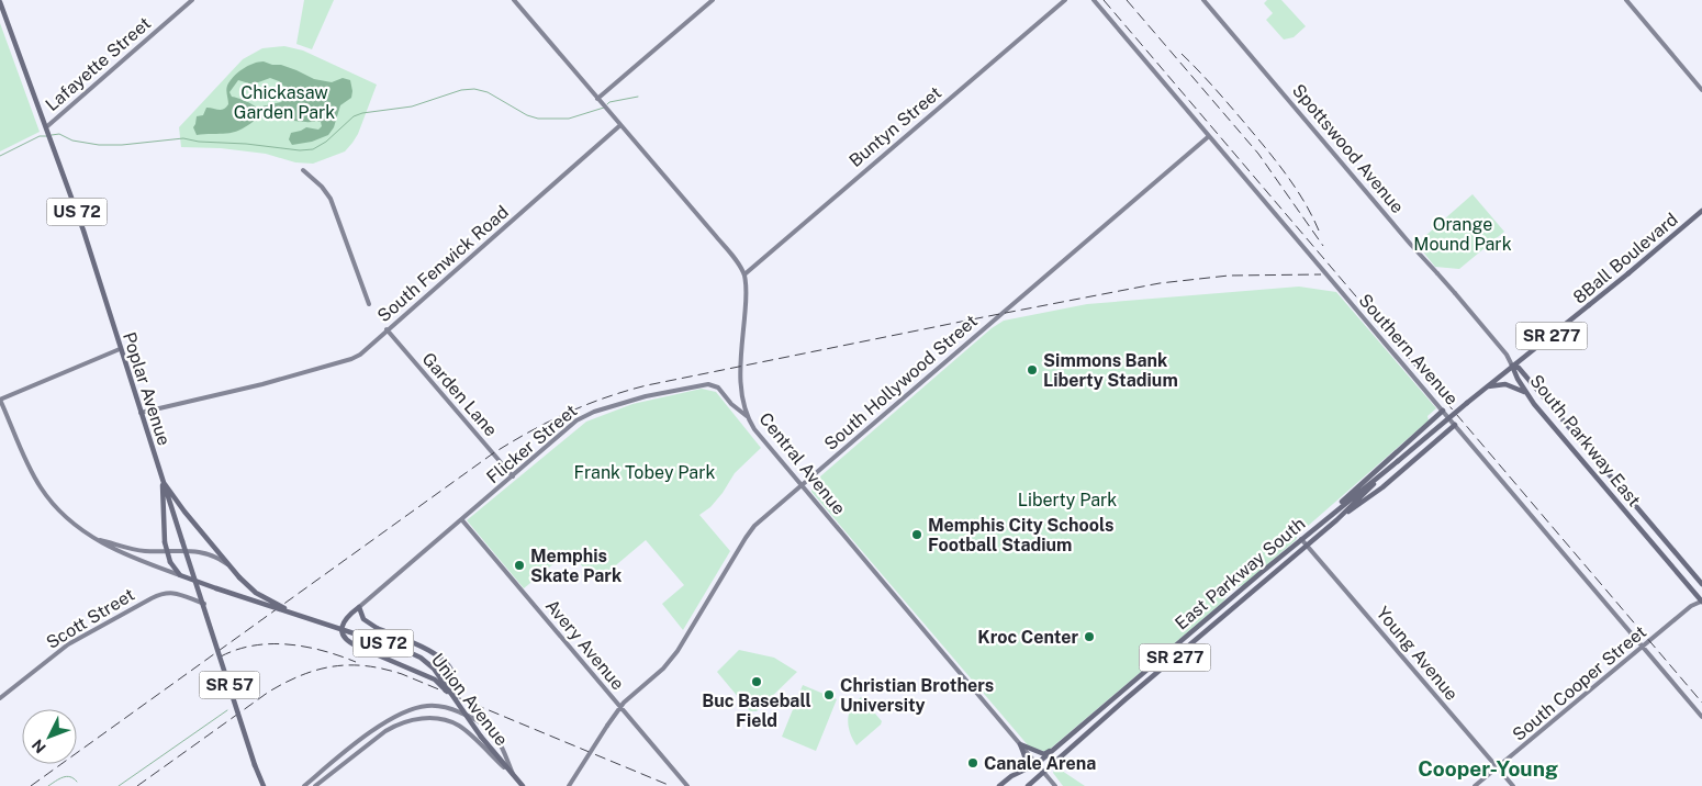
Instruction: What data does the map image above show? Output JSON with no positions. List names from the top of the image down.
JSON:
{
  "streets": {
    "main road": [
      "Lafayette Street",
      "Buntyn Street",
      "Spottswood Avenue",
      "US 72",
      "8Ball Boulevard",
      "South Fenwick Road",
      "SR 277",
      "Southern Avenue",
      "South Hollywood Street",
      "Poplar Avenue",
      "Garden Lane",
      "South Parkway East",
      "Flicker Street",
      "Central Avenue",
      "East Parkway South",
      "Scott Street",
      "Avery Avenue",
      "Young Avenue",
      "South Cooper Street",
      "SR 57",
      "Union Avenue"
    ]
  },
  "crossings": [
    ["Lafayette Street", "Poplar Avenue"],
    ["Buntyn Street", "Central Avenue"],
    ["Spottswood Avenue", "8Ball Boulevard"],
    ["Spottswood Avenue", "South Parkway East"],
    ["Spottswood Avenue", "East Parkway South"],
    ["US 72", "Poplar Avenue"],
    ["US 72", "Union Avenue"],
    ["8Ball Boulevard", "South Parkway East"],
    ["8Ball Boulevard", "East Parkway South"],
    ["South Fenwick Road", "Poplar Avenue"],
    ["South Fenwick Road", "Garden Lane"],
    ["Southern Avenue", "South Hollywood Street"],
    ["Southern Avenue", "South Cooper Street"],
    ["South Hollywood Street", "Central Avenue"],
    ["South Hollywood Street", "Avery Avenue"],
    ["Poplar Avenue", "Scott Street"],
    ["Garden Lane", "Flicker Street"],
    ["South Parkway East", "East Parkway South"],
    ["South Parkway East", "South Cooper Street"],
    ["Flicker Street", "Central Avenue"],
    ["Flicker Street", "Avery Avenue"],
    ["Central Avenue", "East Parkway South"],
    ["East Parkway South", "Young Avenue"],
    ["Young Avenue", "South Cooper Street"]
  ],
  "districts": ["Cooper-Young"],
  "parks": [
    "Chickasaw Garden Park",
    "Orange Mound Park",
    "Frank Tobey Park",
    "Liberty Park"
  ],
  "places": [
    "Simmons Bank Liberty Stadium",
    "Memphis City Schools Football Stadium",
    "Memphis Skate Park",
    "Kroc Center",
    "Buc Baseball Field",
    "Christian Brothers University",
    "Canale Arena"
  ],
  "north": "bottom left"
}
